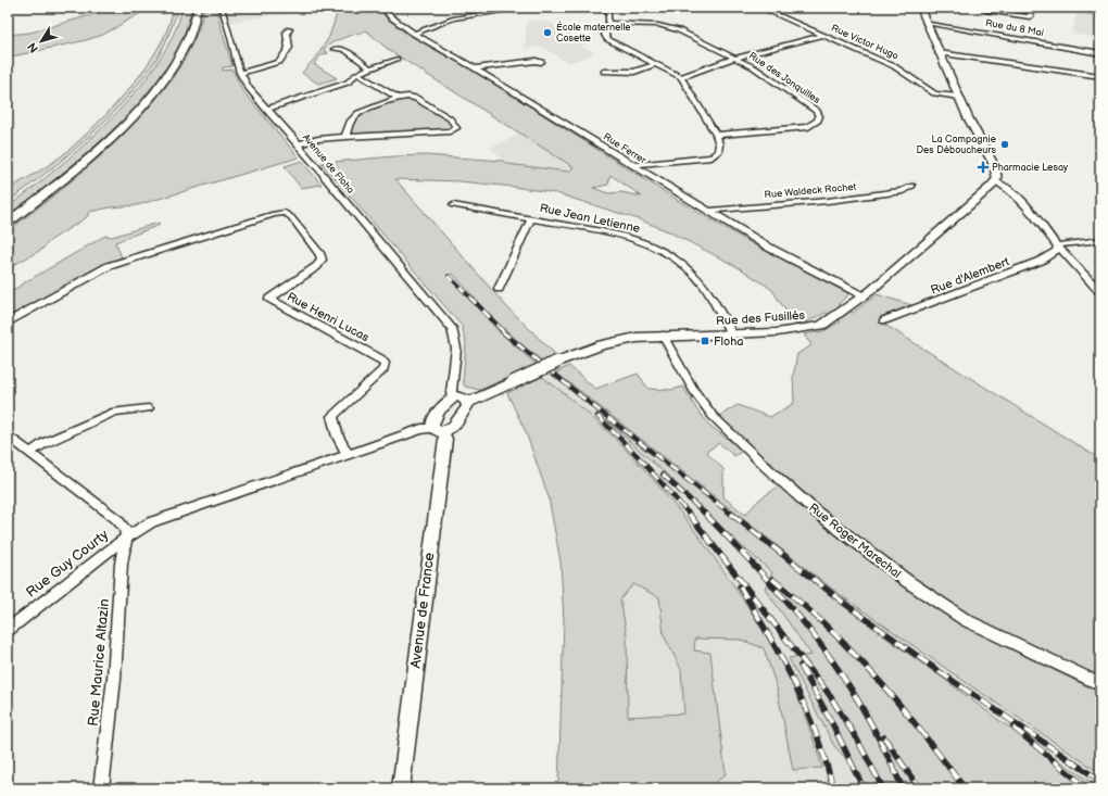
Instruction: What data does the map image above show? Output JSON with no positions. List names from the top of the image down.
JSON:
{
  "streets": {
    "street": [
      "Rue du 8 Mai",
      "Rue Victor Hugo",
      "Rue des Jonquilles",
      "Rue Ferrer",
      "Avenue de Floha",
      "Rue Waldeck Rochet",
      "Rue Jean Letienne",
      "Rue d'Alembert",
      "Rue Henri Lucas",
      "Rue des Fusillés",
      "Rue Roger Marechal",
      "Rue Guy Courty",
      "Avenue de France",
      "Rue Maurice Altazin"
    ]
  },
  "crossings": [
    ["Rue Ferrer", "Rue Waldeck Rochet"],
    ["Rue Ferrer", "Rue des Fusillés"],
    ["Rue Jean Letienne", "Rue des Fusillés"],
    ["Rue Henri Lucas", "Rue Guy Courty"],
    ["Rue des Fusillés", "Rue Roger Marechal"],
    ["Rue Guy Courty", "Avenue de France"],
    ["Rue Guy Courty", "Rue Maurice Altazin"]
  ],
  "places": {
    "other": ["École maternelle Cosette", "La Compagnie Des Déboucheurs"],
    "health": ["Pharmacie Lesay"],
    "transit": ["Floha"]
  },
  "north": "bottom left"
}
